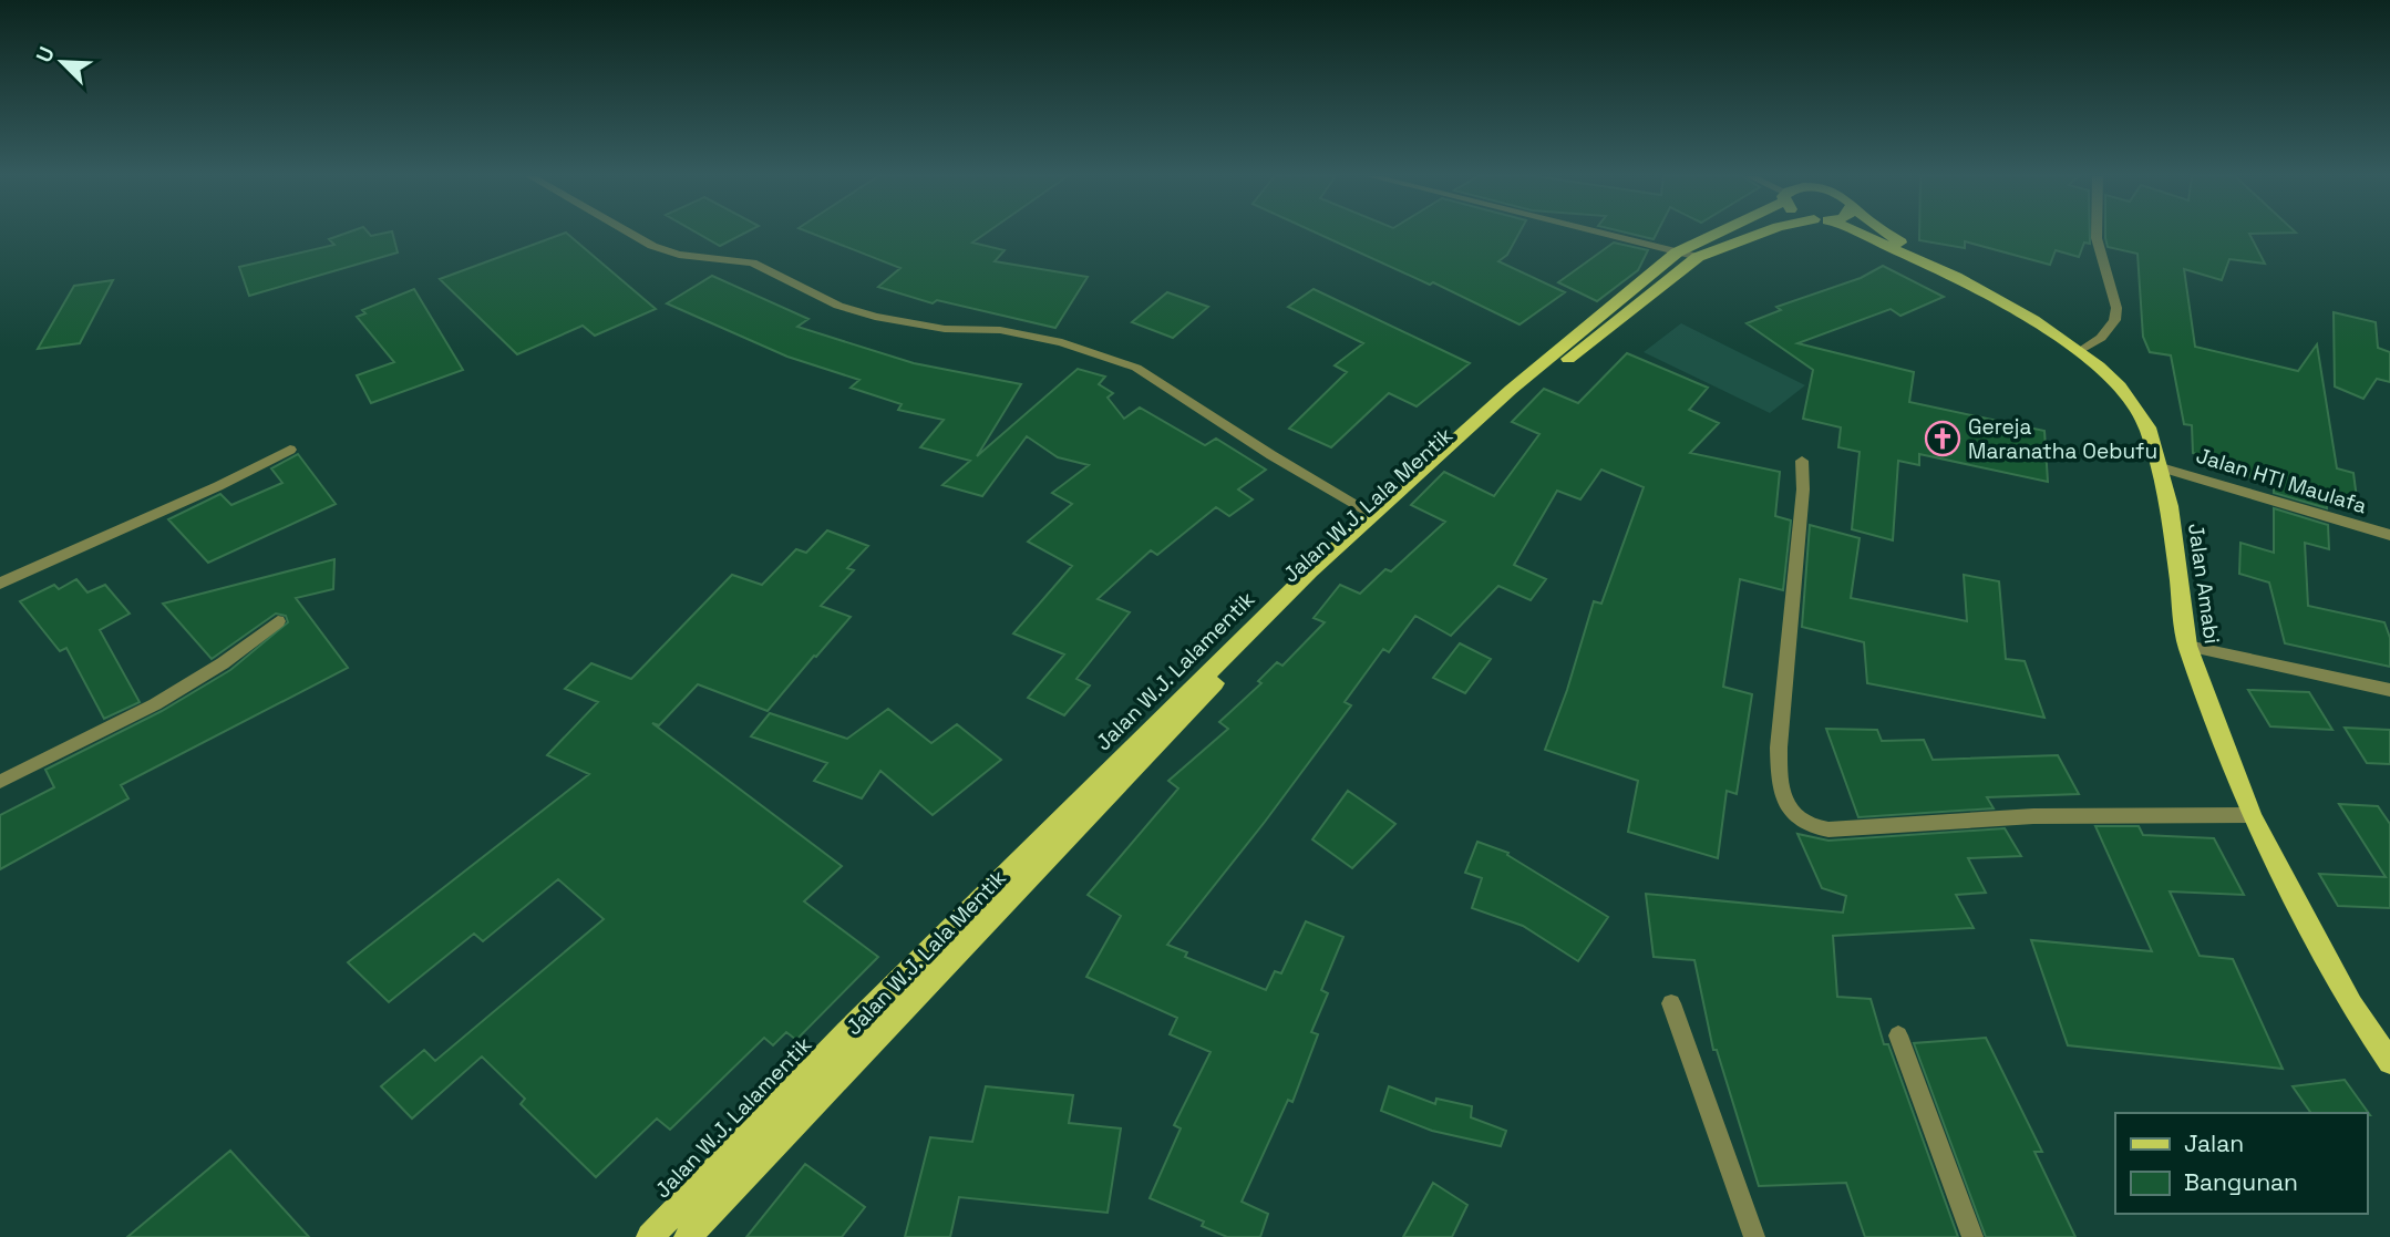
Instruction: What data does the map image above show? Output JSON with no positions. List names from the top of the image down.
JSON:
{
  "streets": {
    "main road": ["Jalan W.J. Lala Mentik", "Jalan Amabi", "Jalan W.J. Lalamentik"],
    "street": ["Jalan HTI Maulafa"]
  },
  "crossings": [
    ["Jalan HTI Maulafa", "Jalan Amabi"]
  ],
  "places": {
    "church": ["Gereja Maranatha Oebufu"]
  },
  "legend": ["Jalan", "Bangunan"],
  "north": "top left"
}
